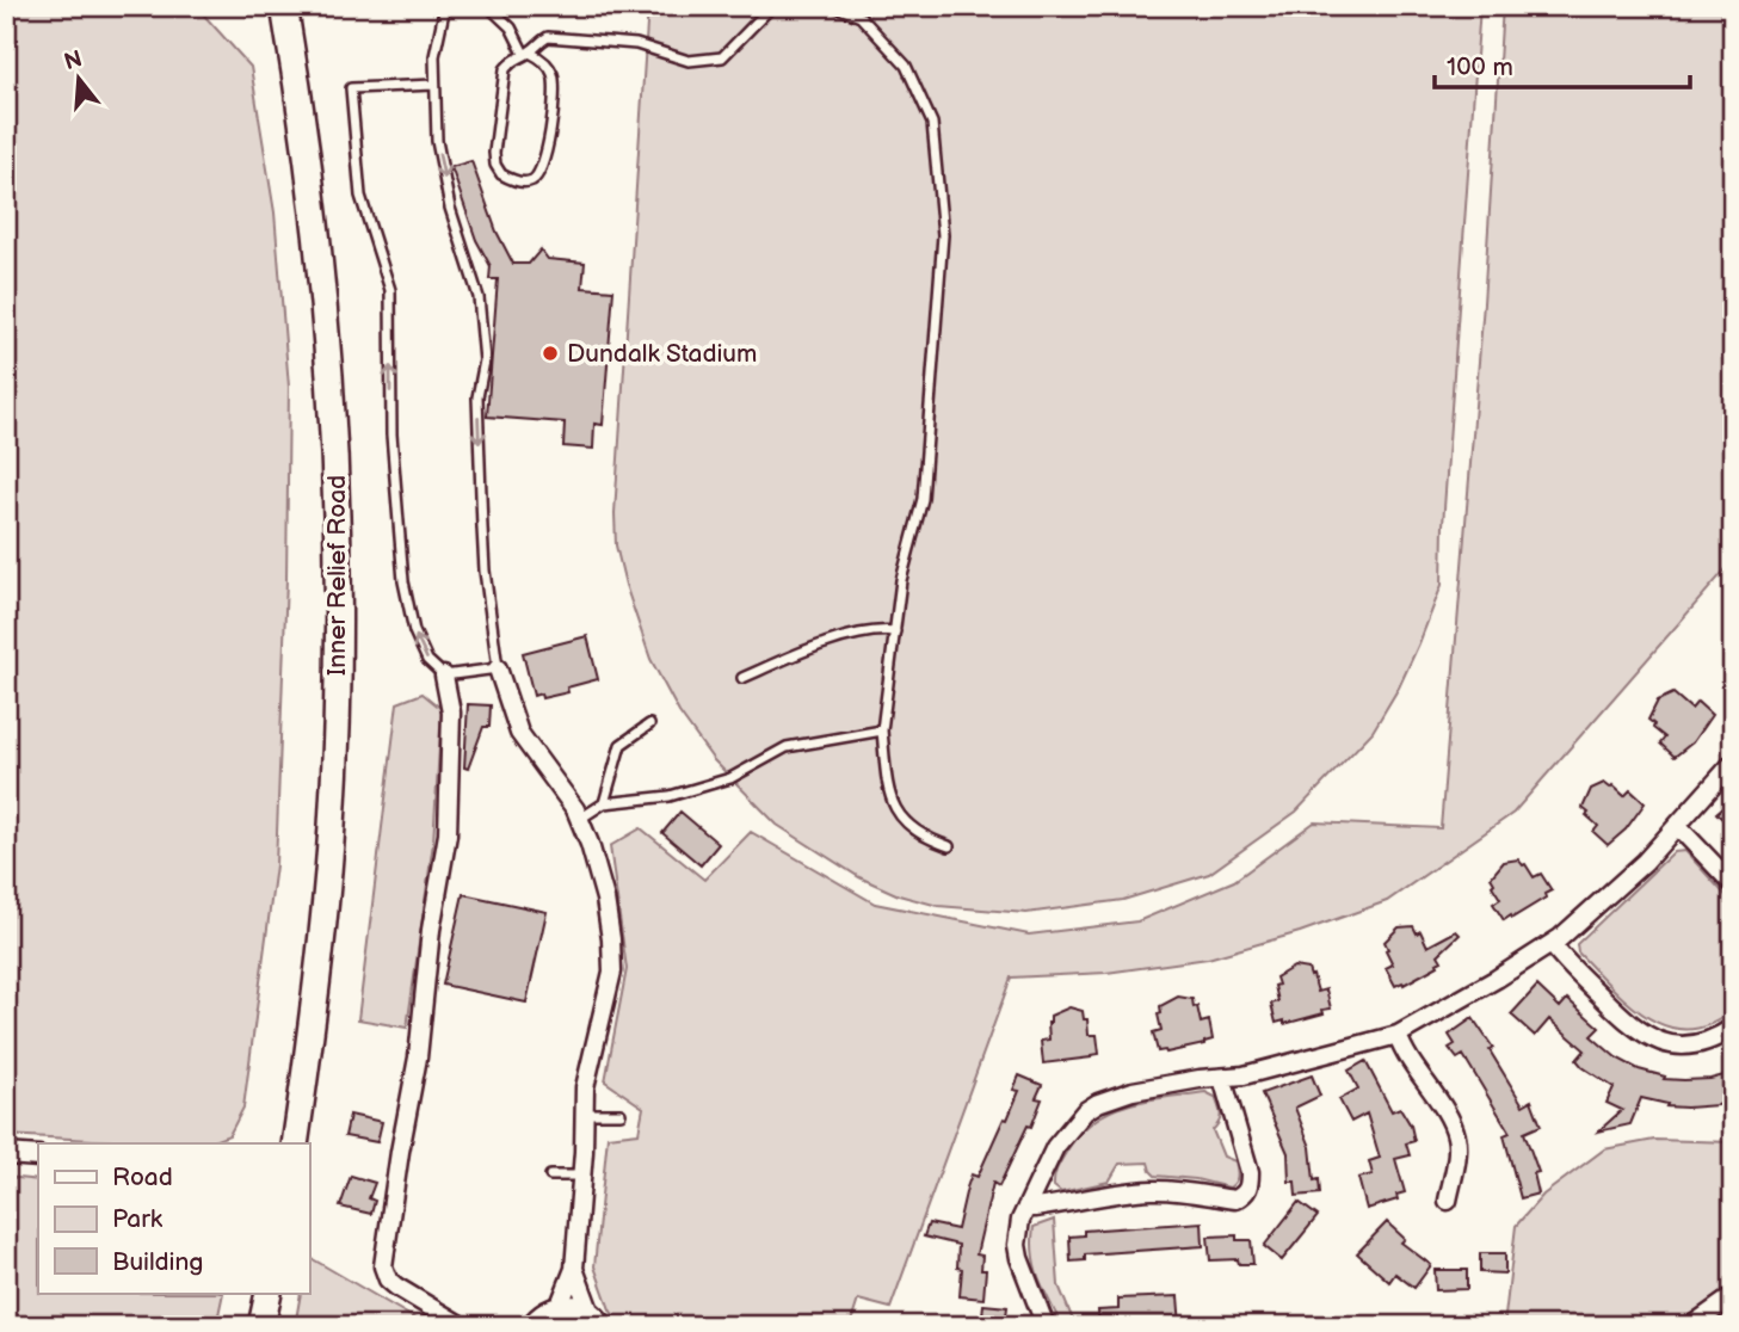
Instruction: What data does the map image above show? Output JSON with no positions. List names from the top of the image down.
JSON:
{
  "streets": {
    "main road": ["Inner Relief Road"]
  },
  "places": ["Dundalk Stadium"],
  "legend": ["Road", "Park", "Building"],
  "scale_bar": "100 m",
  "north": "top"
}
